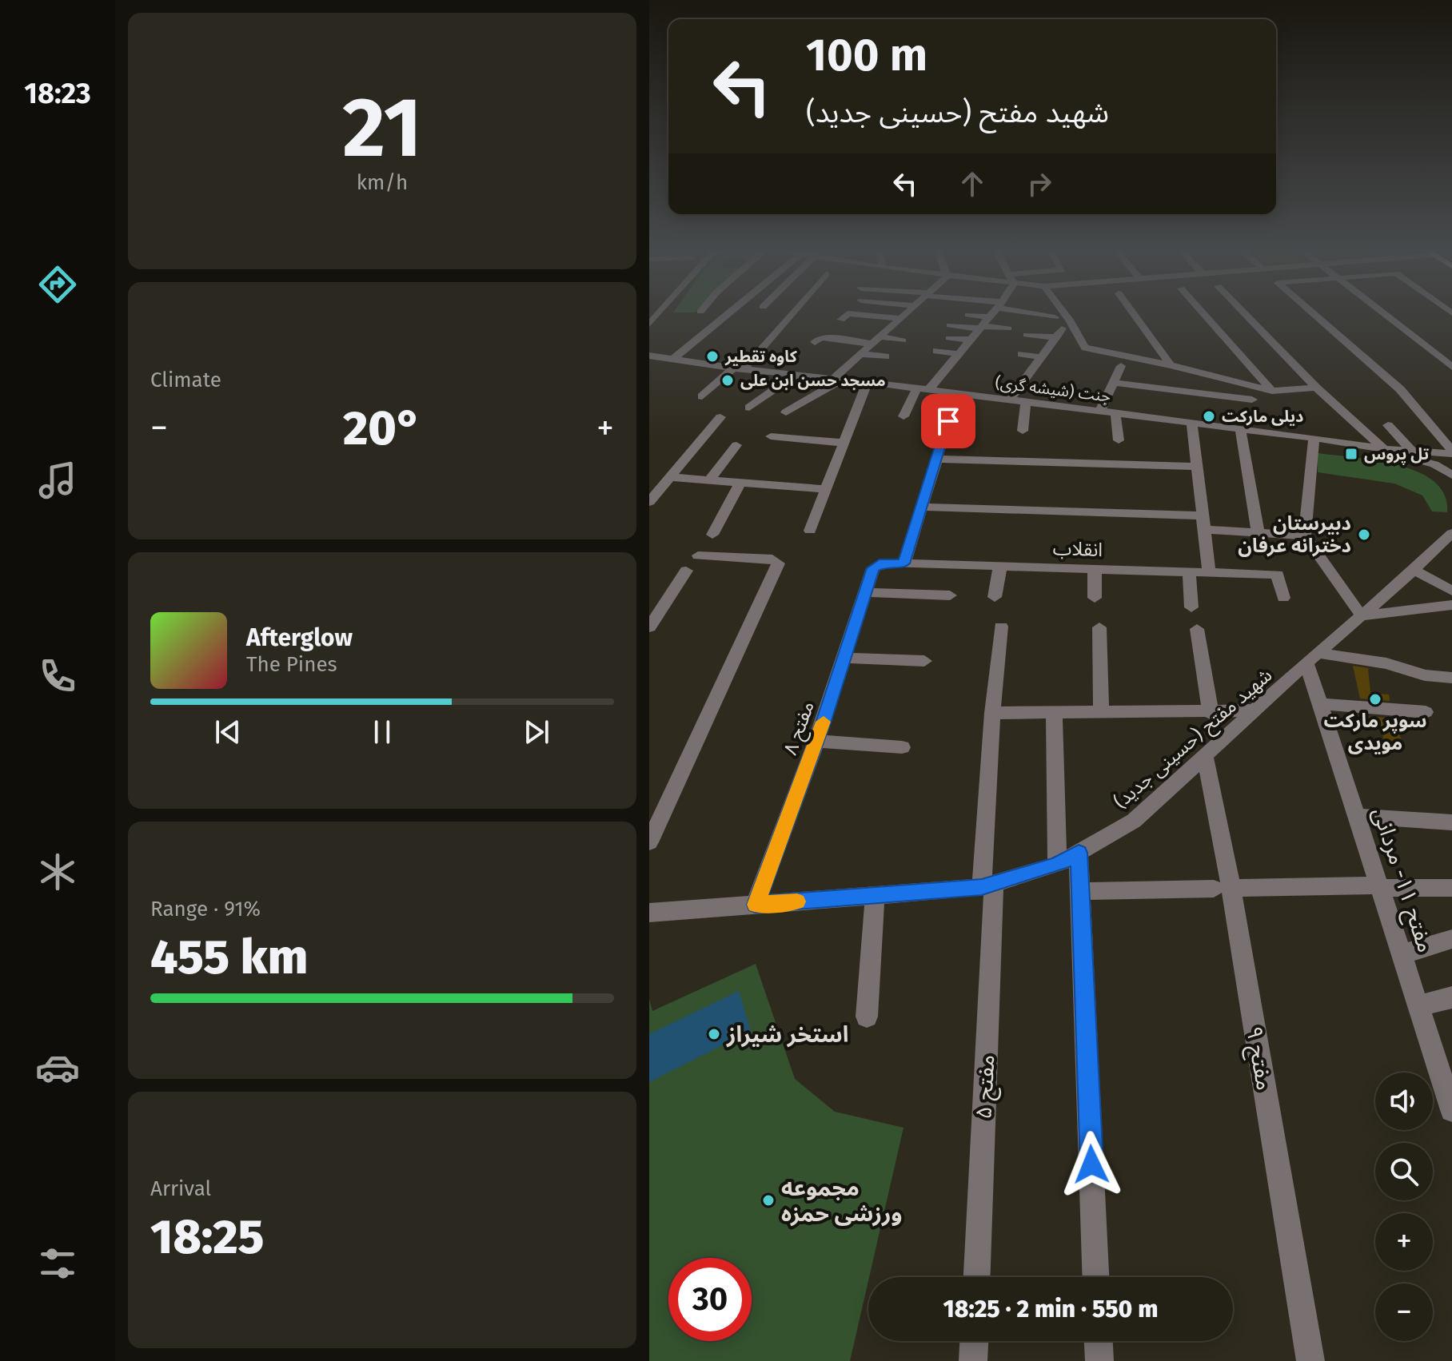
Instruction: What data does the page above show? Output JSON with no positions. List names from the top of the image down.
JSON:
{
  "streets": {
    "street": [
      "جنت (شیشه گری)",
      "انقلاب",
      "مفتح ۸",
      "شهید مفتح (حسینی جدید)",
      "مفتح ۱۱- مردانی",
      "مفتح ۹",
      "مفتح ۵"
    ]
  },
  "crossings": [
    ["انقلاب", "مفتح ۸"],
    ["مفتح ۸", "شهید مفتح (حسینی جدید)"],
    ["شهید مفتح (حسینی جدید)", "مفتح ۱۱- مردانی"],
    ["شهید مفتح (حسینی جدید)", "مفتح ۹"],
    ["شهید مفتح (حسینی جدید)", "مفتح ۵"]
  ],
  "places": {
    "other": [
      "کاوه تقطیر",
      "مسجد حسن ابن علی",
      "دیلی مارکت",
      "دبیرستان دخترانه عرفان",
      "سوپر مارکت مویدی",
      "استخر شیراز",
      "مجموعه ورزشی حمزه"
    ],
    "transit": ["تل پروس"]
  },
  "page": {
    "tabs": "18:23",
    "tile": [
      ["21", "km/h"],
      "Climate",
      ["Range · 91%", "455 km"],
      ["Arrival", "18:25"]
    ],
    "turn": ["100 m", "شهید مفتح (حسینی جدید)"],
    "heat": ["−", "20°", "+"],
    "song": ["Afterglow", "The Pines"],
    "map_buttons": ["+", "−"],
    "limit": "30",
    "trip": "18:25 · 2 min · 550 m"
  }
}
